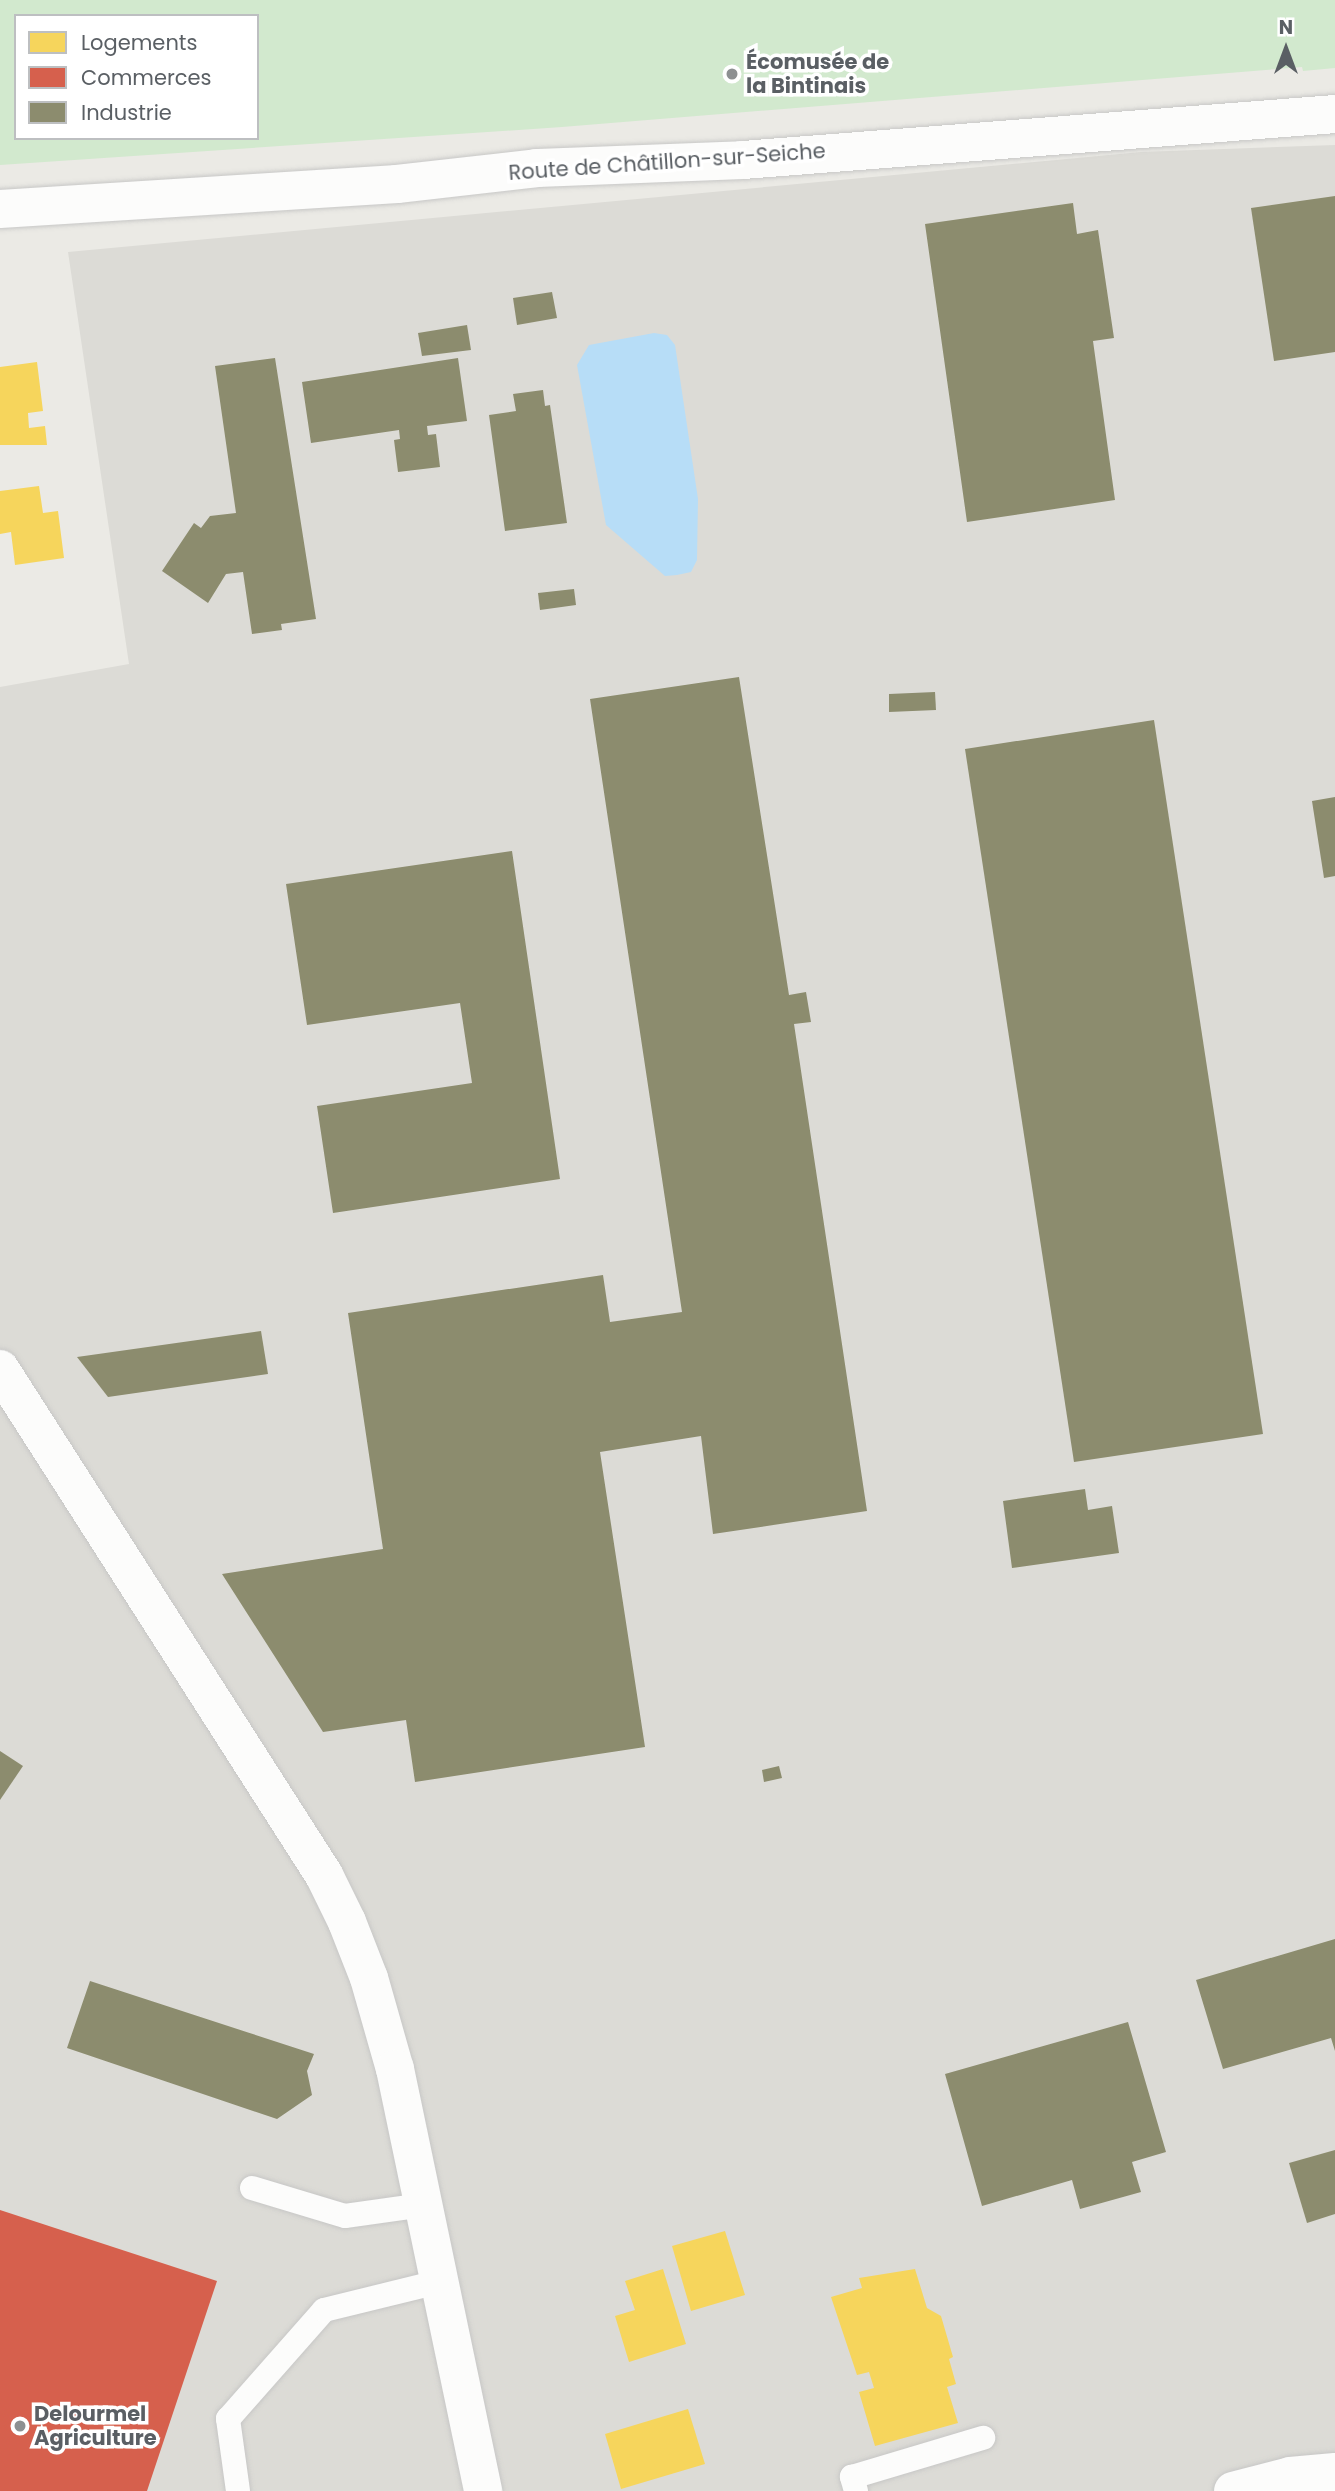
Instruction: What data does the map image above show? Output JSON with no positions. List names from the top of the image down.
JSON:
{
  "streets": {
    "street": ["Route de Châtillon-sur-Seiche"]
  },
  "places": ["Écomusée de la Bintinais", "Delourmel Agriculture"],
  "legend": ["Logements", "Commerces", "Industrie"],
  "north": "top"
}
